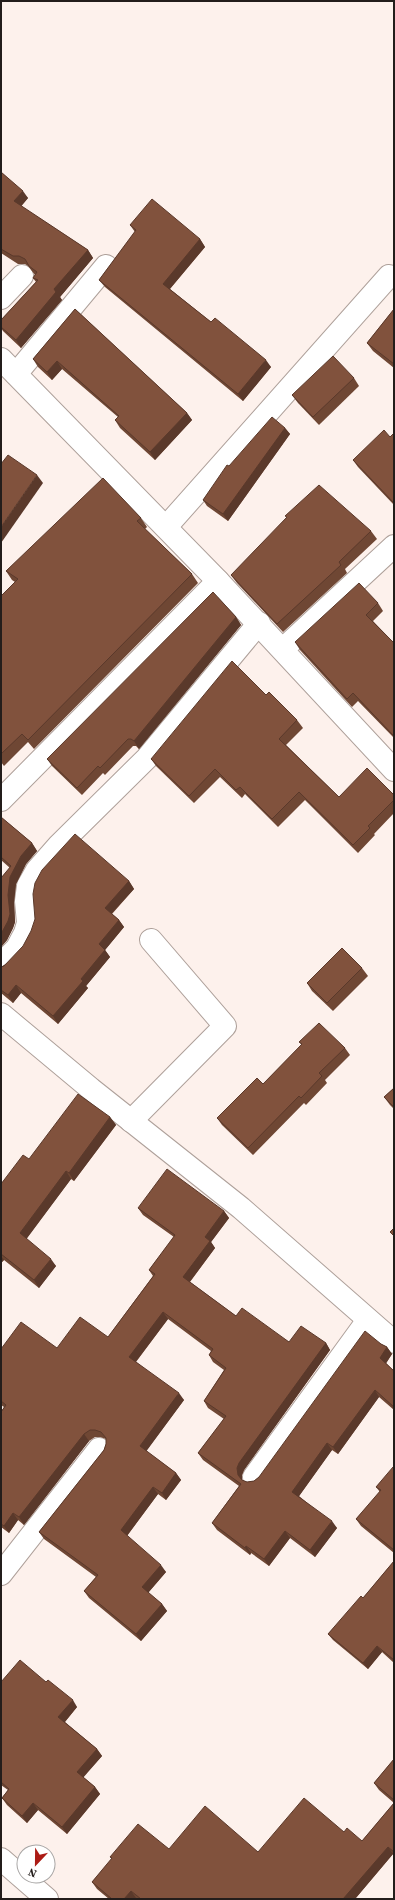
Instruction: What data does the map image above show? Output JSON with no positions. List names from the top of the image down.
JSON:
{
  "north": "bottom"
}
